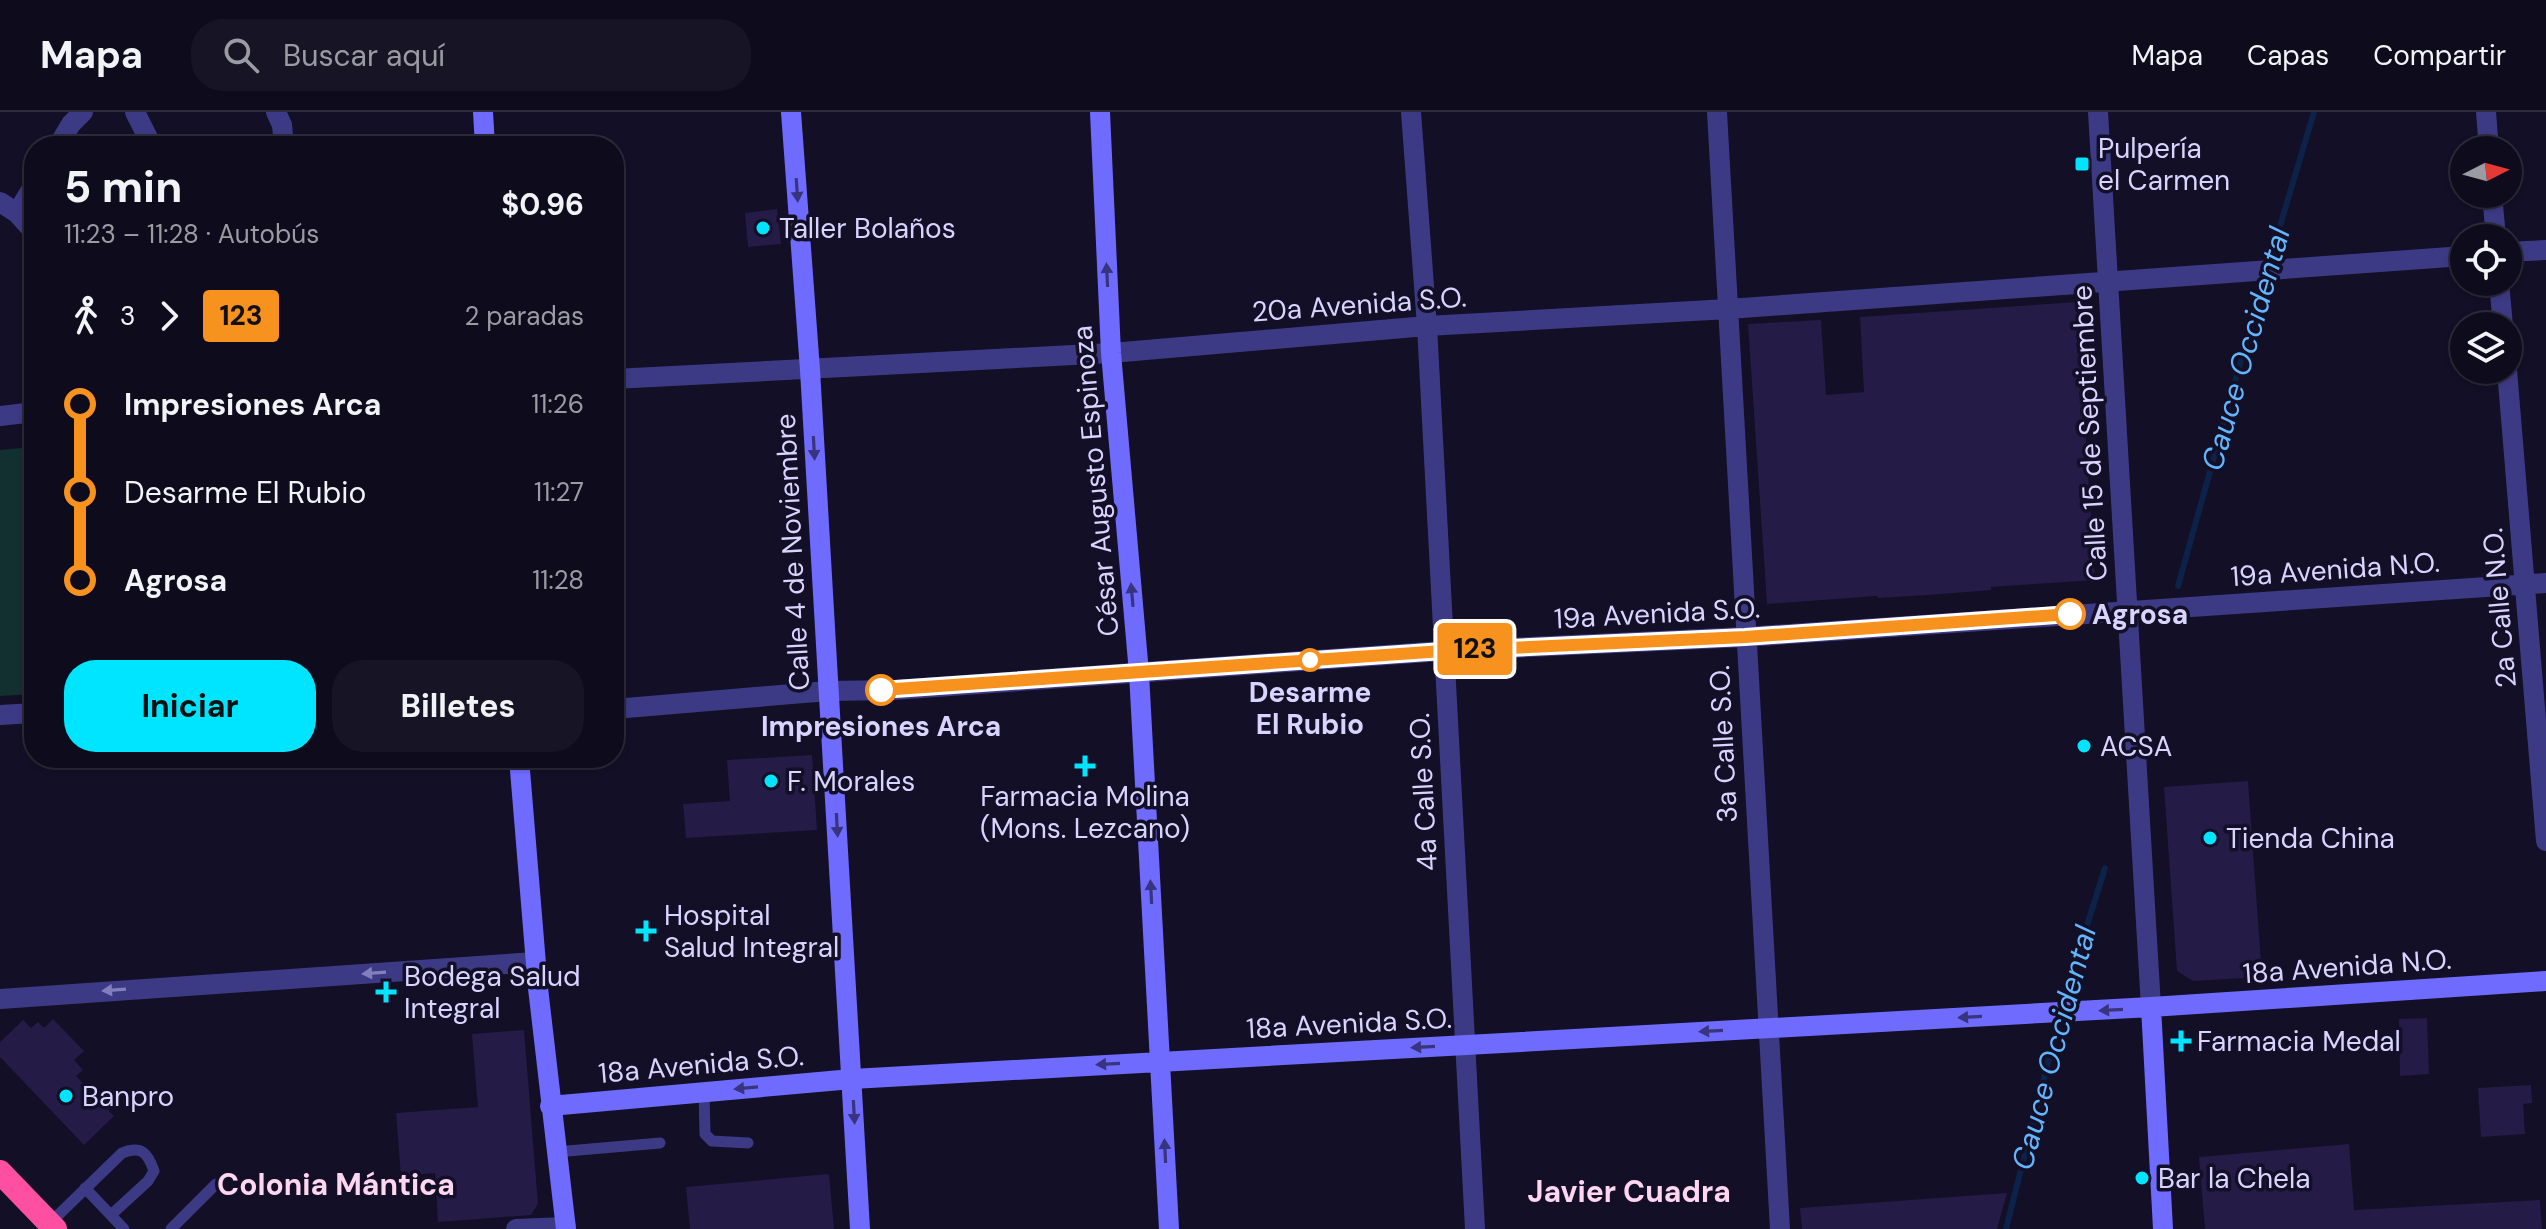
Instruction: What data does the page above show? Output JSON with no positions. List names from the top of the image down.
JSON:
{
  "streets": {
    "street": [
      "20a Avenida S.O.",
      "Calle 15 de Septiembre",
      "César Augusto Espinoza",
      "Calle 4 de Noviembre",
      "19a Avenida N.O.",
      "2a Calle N.O.",
      "19a Avenida S.O.",
      "3a Calle S.O.",
      "4a Calle S.O.",
      "18a Avenida N.O.",
      "18a Avenida S.O."
    ]
  },
  "crossings": [
    ["20a Avenida S.O.", "Calle 15 de Septiembre"],
    ["20a Avenida S.O.", "César Augusto Espinoza"],
    ["20a Avenida S.O.", "Calle 4 de Noviembre"],
    ["20a Avenida S.O.", "3a Calle S.O."],
    ["20a Avenida S.O.", "4a Calle S.O."],
    ["Calle 15 de Septiembre", "19a Avenida N.O."],
    ["Calle 15 de Septiembre", "19a Avenida S.O."],
    ["Calle 15 de Septiembre", "18a Avenida N.O."],
    ["Calle 15 de Septiembre", "18a Avenida S.O."],
    ["César Augusto Espinoza", "19a Avenida S.O."],
    ["César Augusto Espinoza", "18a Avenida S.O."],
    ["Calle 4 de Noviembre", "19a Avenida S.O."],
    ["Calle 4 de Noviembre", "18a Avenida S.O."],
    ["19a Avenida N.O.", "2a Calle N.O."],
    ["19a Avenida N.O.", "19a Avenida S.O."],
    ["19a Avenida S.O.", "3a Calle S.O."],
    ["19a Avenida S.O.", "4a Calle S.O."],
    ["3a Calle S.O.", "18a Avenida S.O."],
    ["4a Calle S.O.", "18a Avenida S.O."],
    ["18a Avenida N.O.", "18a Avenida S.O."]
  ],
  "one_way": ["César Augusto Espinoza", "Calle 4 de Noviembre", "18a Avenida S.O."],
  "districts": ["Colonia Mántica", "Javier Cuadra"],
  "water": ["Cauce Occidental"],
  "places": {
    "transit": ["Pulpería el Carmen"],
    "other": [
      "Taller Bolaños",
      "Agrosa",
      "Desarme El Rubio",
      "Impresiones Arca",
      "ACSA",
      "F. Morales",
      "Tienda China",
      "Banpro",
      "Bar la Chela"
    ],
    "health": [
      "Farmacia Molina (Mons. Lezcano)",
      "Hospital Salud Integral",
      "Bodega Salud Integral",
      "Farmacia Medal"
    ]
  },
  "lines": ["bus line 123"],
  "north": "right",
  "page": {
    "header": "Mapa",
    "search": "Buscar aquí",
    "nav": ["Mapa", "Capas", "Compartir"],
    "on_map": "123",
    "heading": ["5 min", "11:23 – 11:28 · Autobús", "$0.96"],
    "legs": ["3", "123", "2 paradas"],
    "list": [
      {
        "name": "Impresiones Arca",
        "value": "11:26"
      },
      {
        "name": "Desarme El Rubio",
        "value": "11:27"
      },
      {
        "name": "Agrosa",
        "value": "11:28"
      }
    ],
    "buttons": ["Iniciar", "Billetes"]
  }
}
